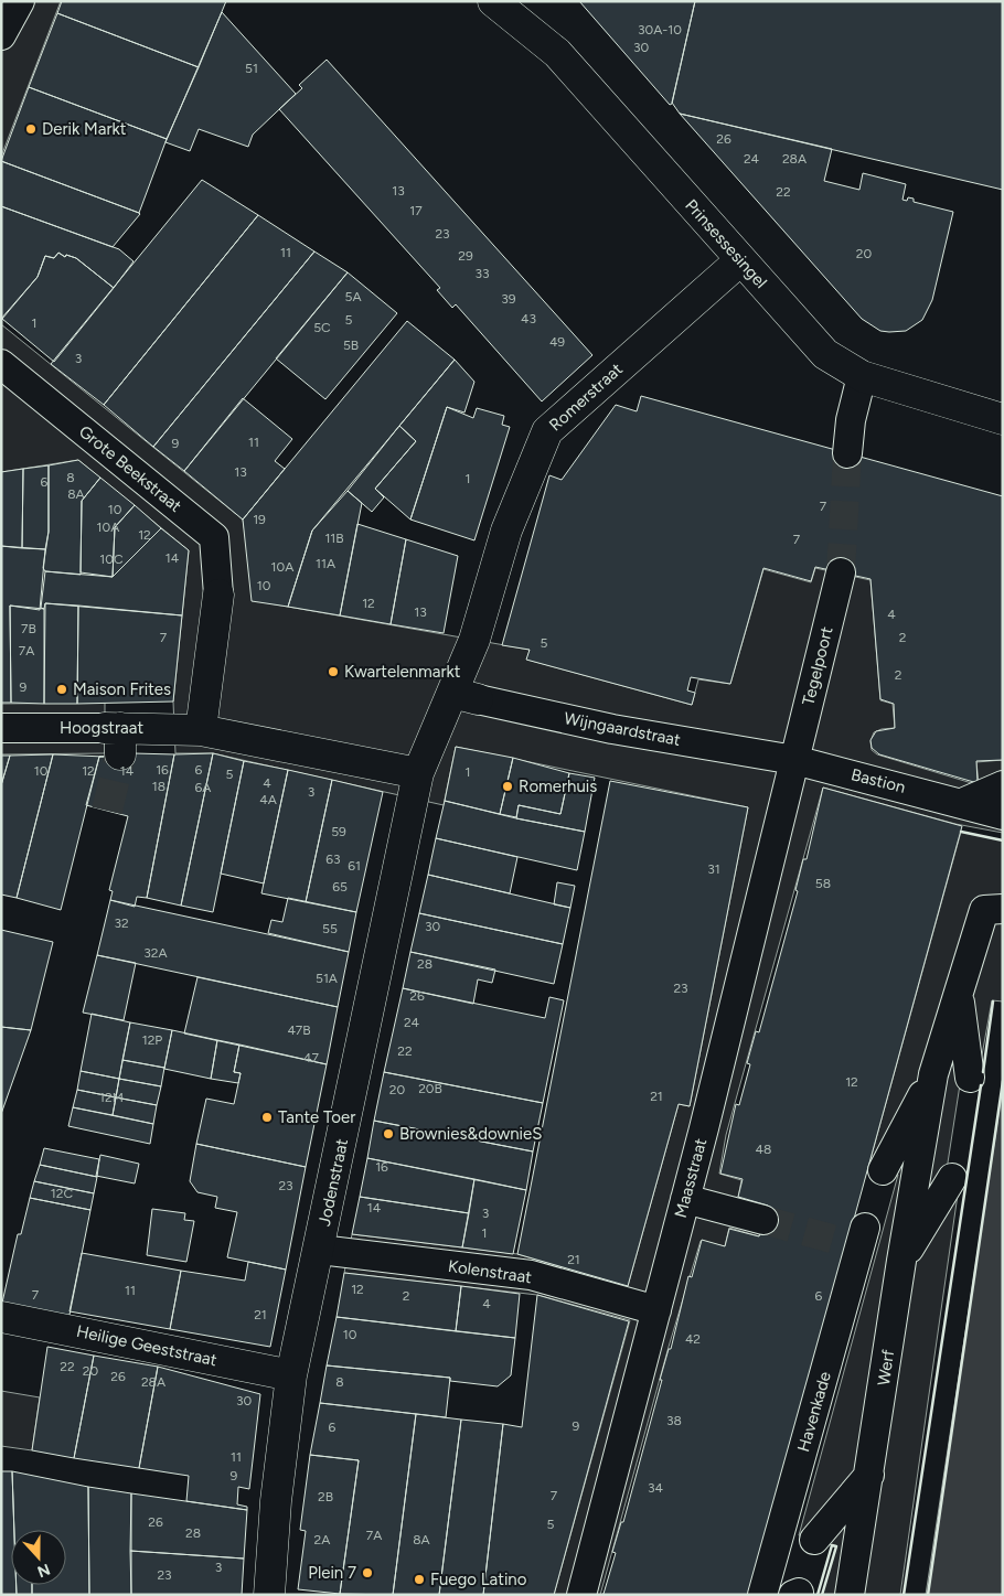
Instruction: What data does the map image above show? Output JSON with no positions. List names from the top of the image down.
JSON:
{
  "streets": {
    "street": [
      "Prinsessesingel",
      "Romerstraat",
      "Grote Beekstraat",
      "Tegelpoort",
      "Hoogstraat",
      "Wijngaardstraat",
      "Bastion",
      "Maasstraat",
      "Jodenstraat",
      "Kolenstraat",
      "Heilige Geeststraat",
      "Werf",
      "Havenkade"
    ]
  },
  "crossings": [
    ["Prinsessesingel", "Romerstraat"],
    ["Romerstraat", "Wijngaardstraat"],
    ["Tegelpoort", "Wijngaardstraat"],
    ["Tegelpoort", "Bastion"],
    ["Tegelpoort", "Maasstraat"],
    ["Wijngaardstraat", "Bastion"],
    ["Wijngaardstraat", "Maasstraat"],
    ["Bastion", "Maasstraat"],
    ["Maasstraat", "Kolenstraat"],
    ["Jodenstraat", "Kolenstraat"],
    ["Jodenstraat", "Heilige Geeststraat"]
  ],
  "places": [
    "Derik Markt",
    "Kwartelenmarkt",
    "Maison Frites",
    "Romerhuis",
    "Tante Toer",
    "Brownies&downieS",
    "Plein 7",
    "Fuego Latino"
  ],
  "house_numbers": [
    "30A-10",
    "30",
    "51",
    "26",
    "24",
    "28A",
    "13",
    "22",
    "17",
    "23",
    "11",
    "20",
    "29",
    "33",
    "5A",
    "39",
    "43",
    "5",
    "1",
    "5C",
    "49",
    "5B",
    "3",
    "11",
    "9",
    "13",
    "8",
    "1",
    "6",
    "8A",
    "7",
    "10",
    "19",
    "10A",
    "12",
    "11B",
    "7",
    "14",
    "10C",
    "11A",
    "10A",
    "10",
    "12",
    "13",
    "4",
    "7B",
    "7",
    "2",
    "5",
    "7A",
    "2",
    "9",
    "16",
    "6",
    "10",
    "12",
    "14",
    "1",
    "5",
    "4",
    "18",
    "6A",
    "3",
    "4A",
    "59",
    "63",
    "61",
    "31",
    "58",
    "65",
    "32",
    "30",
    "55",
    "32A",
    "28",
    "51A",
    "23",
    "26",
    "24",
    "47B",
    "12P",
    "22",
    "47",
    "12",
    "20B",
    "20",
    "21",
    "12M",
    "48",
    "16",
    "23",
    "12C",
    "14",
    "3",
    "1",
    "21",
    "12",
    "11",
    "7",
    "2",
    "6",
    "4",
    "21",
    "10",
    "42",
    "22",
    "20",
    "26",
    "28A",
    "8",
    "30",
    "38",
    "9",
    "6",
    "11",
    "9",
    "34",
    "7",
    "2B",
    "26",
    "5",
    "28",
    "7A",
    "2A",
    "8A",
    "3",
    "23"
  ],
  "north": "bottom"
}
